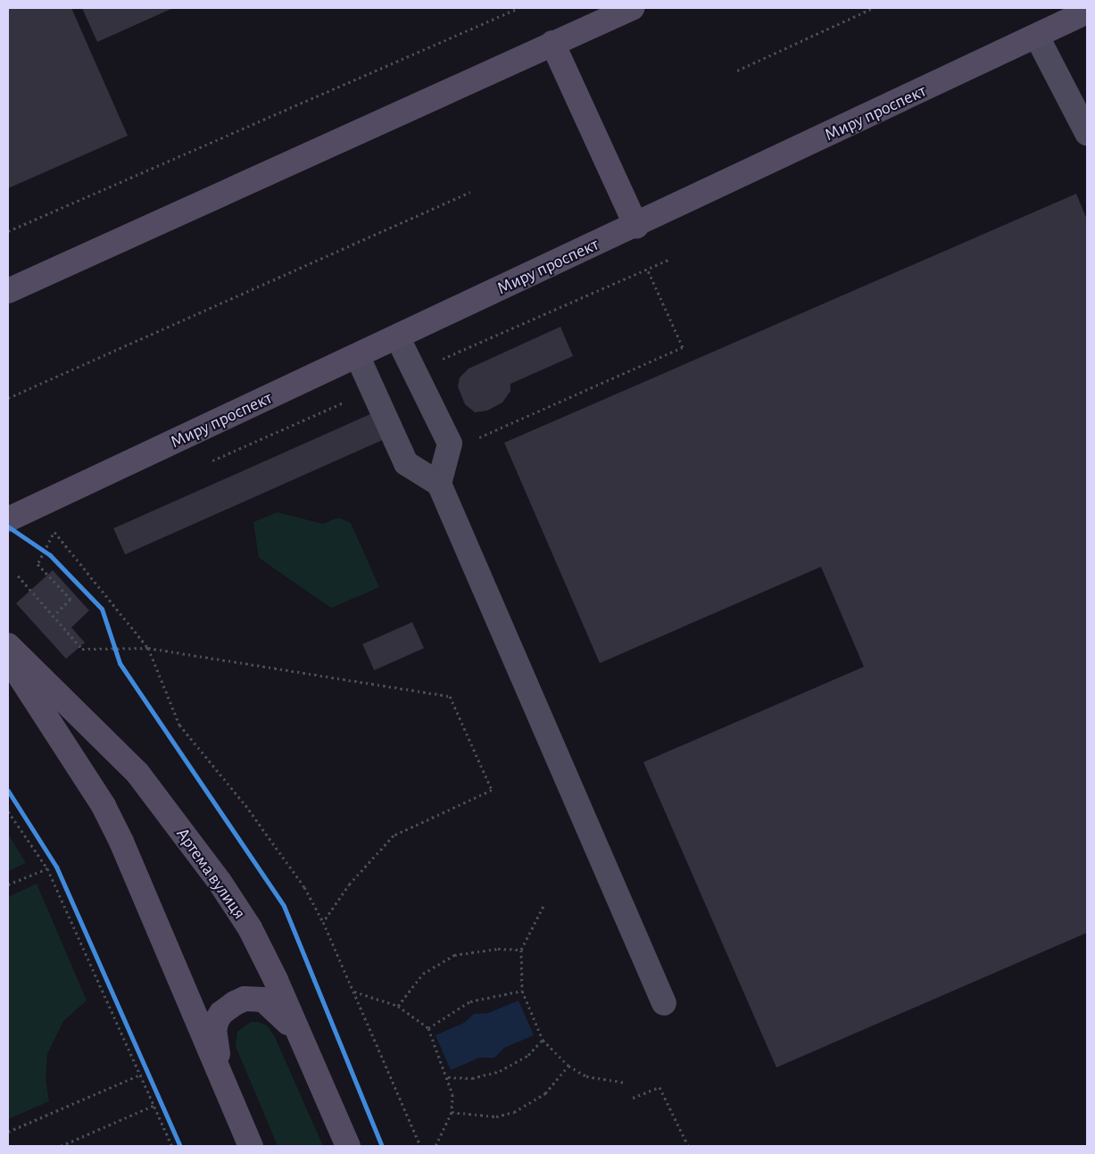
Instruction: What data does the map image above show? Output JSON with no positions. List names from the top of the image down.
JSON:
{
  "streets": {
    "main road": ["Миру проспект", "Артема вулиця"]
  }
}
